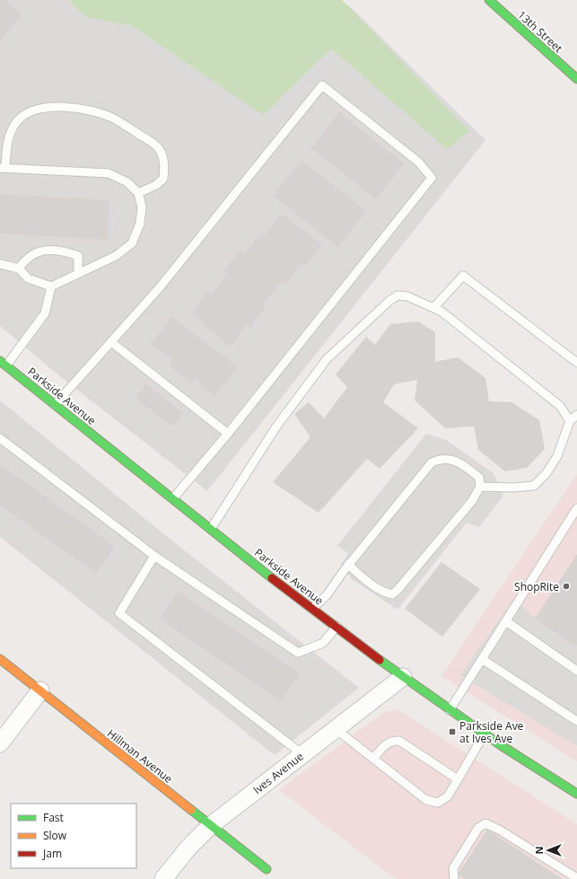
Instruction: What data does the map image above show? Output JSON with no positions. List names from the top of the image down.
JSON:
{
  "streets": {
    "main road": ["13th Street", "Parkside Avenue", "Hillman Avenue"],
    "street": ["Ives Avenue"]
  },
  "crossings": [
    ["Parkside Avenue", "Ives Avenue"],
    ["Hillman Avenue", "Ives Avenue"]
  ],
  "places": {
    "other": ["ShopRite"],
    "transit": ["Parkside Ave at Ives Ave"]
  },
  "legend": ["Fast", "Slow", "Jam"],
  "north": "left"
}
